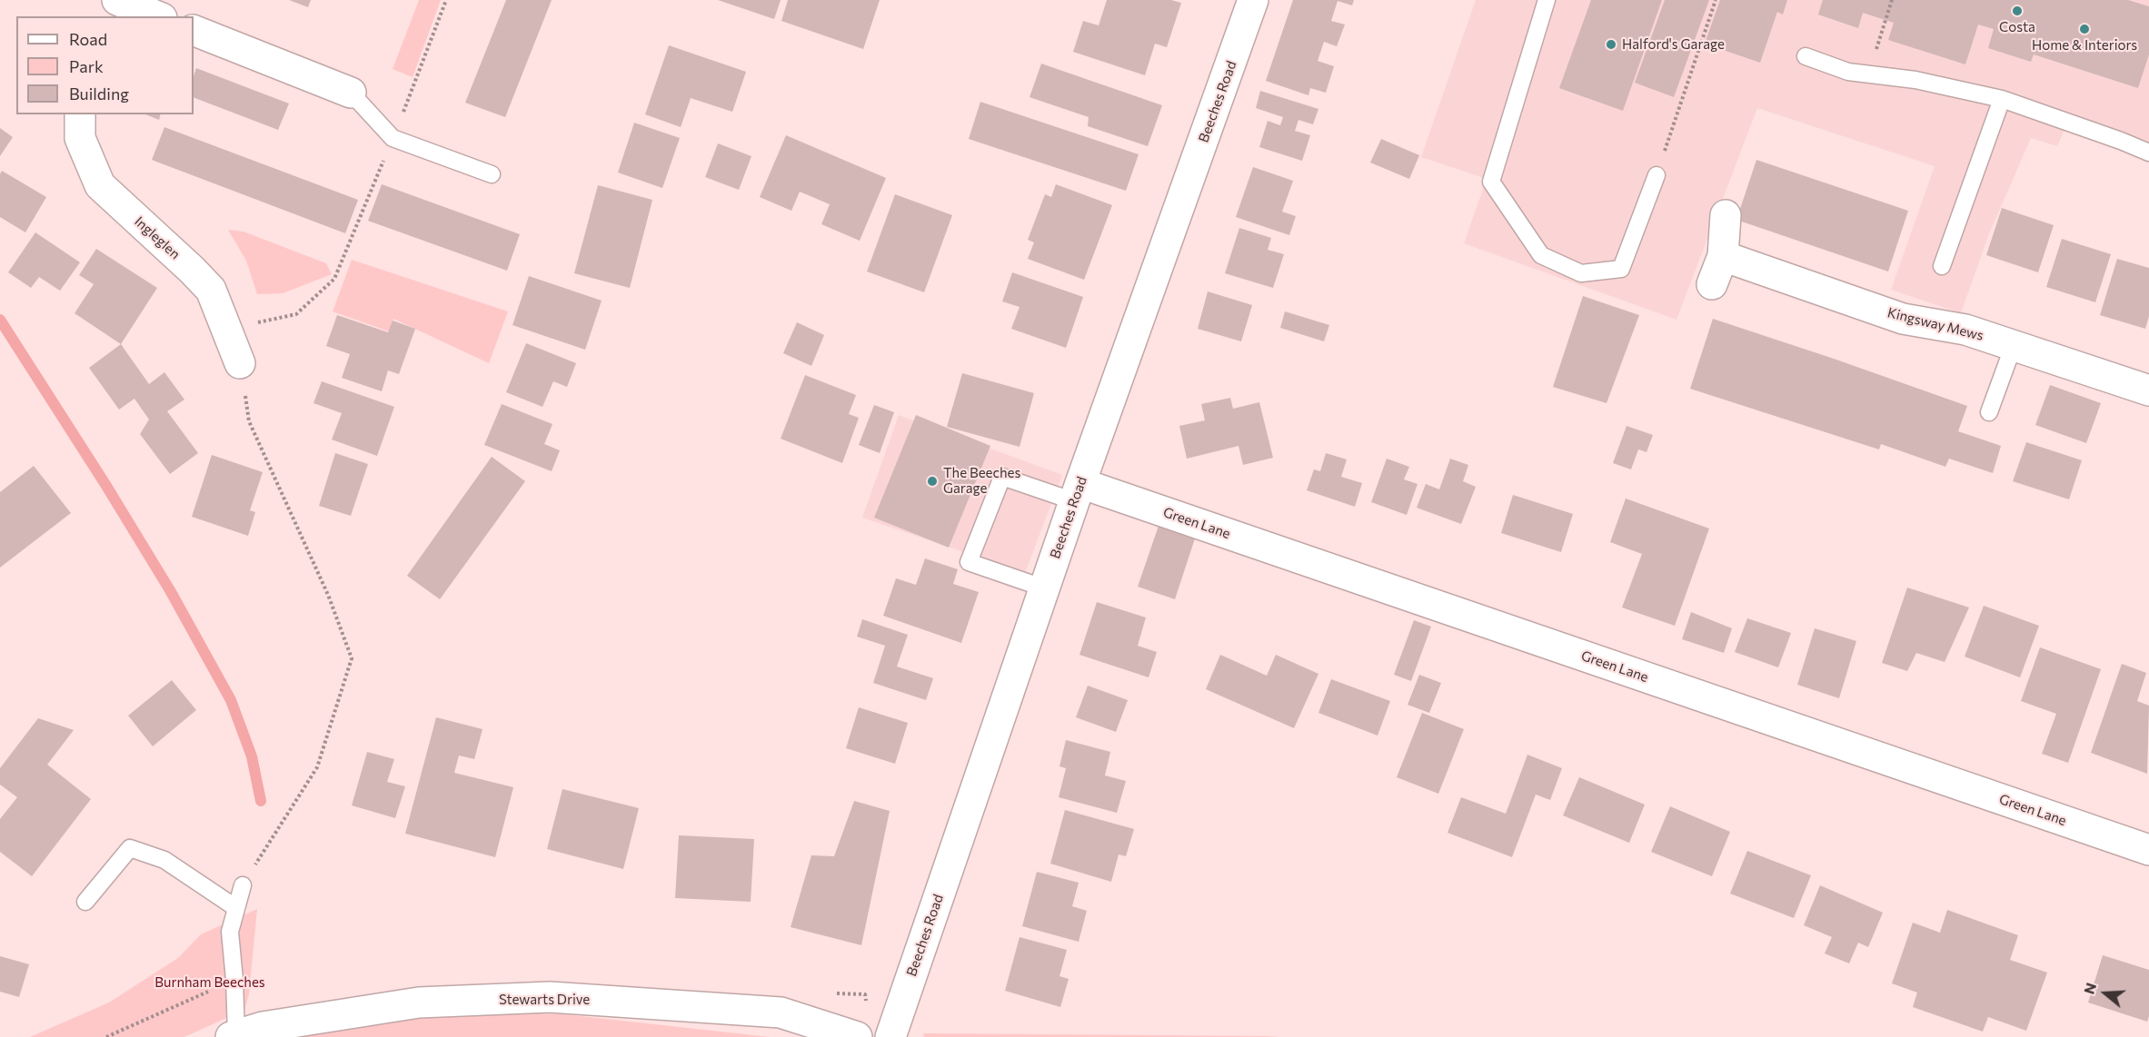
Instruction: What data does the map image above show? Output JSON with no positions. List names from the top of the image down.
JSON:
{
  "streets": {
    "street": [
      "Beeches Road",
      "Ingleglen",
      "Kingsway Mews",
      "Green Lane",
      "Stewarts Drive"
    ]
  },
  "crossings": [
    ["Beeches Road", "Green Lane"]
  ],
  "parks": ["Burnham Beeches"],
  "places": [
    "Costa",
    "Home & Interiors",
    "Halford's Garage",
    "The Beeches Garage"
  ],
  "legend": ["Road", "Park", "Building"],
  "north": "left"
}
